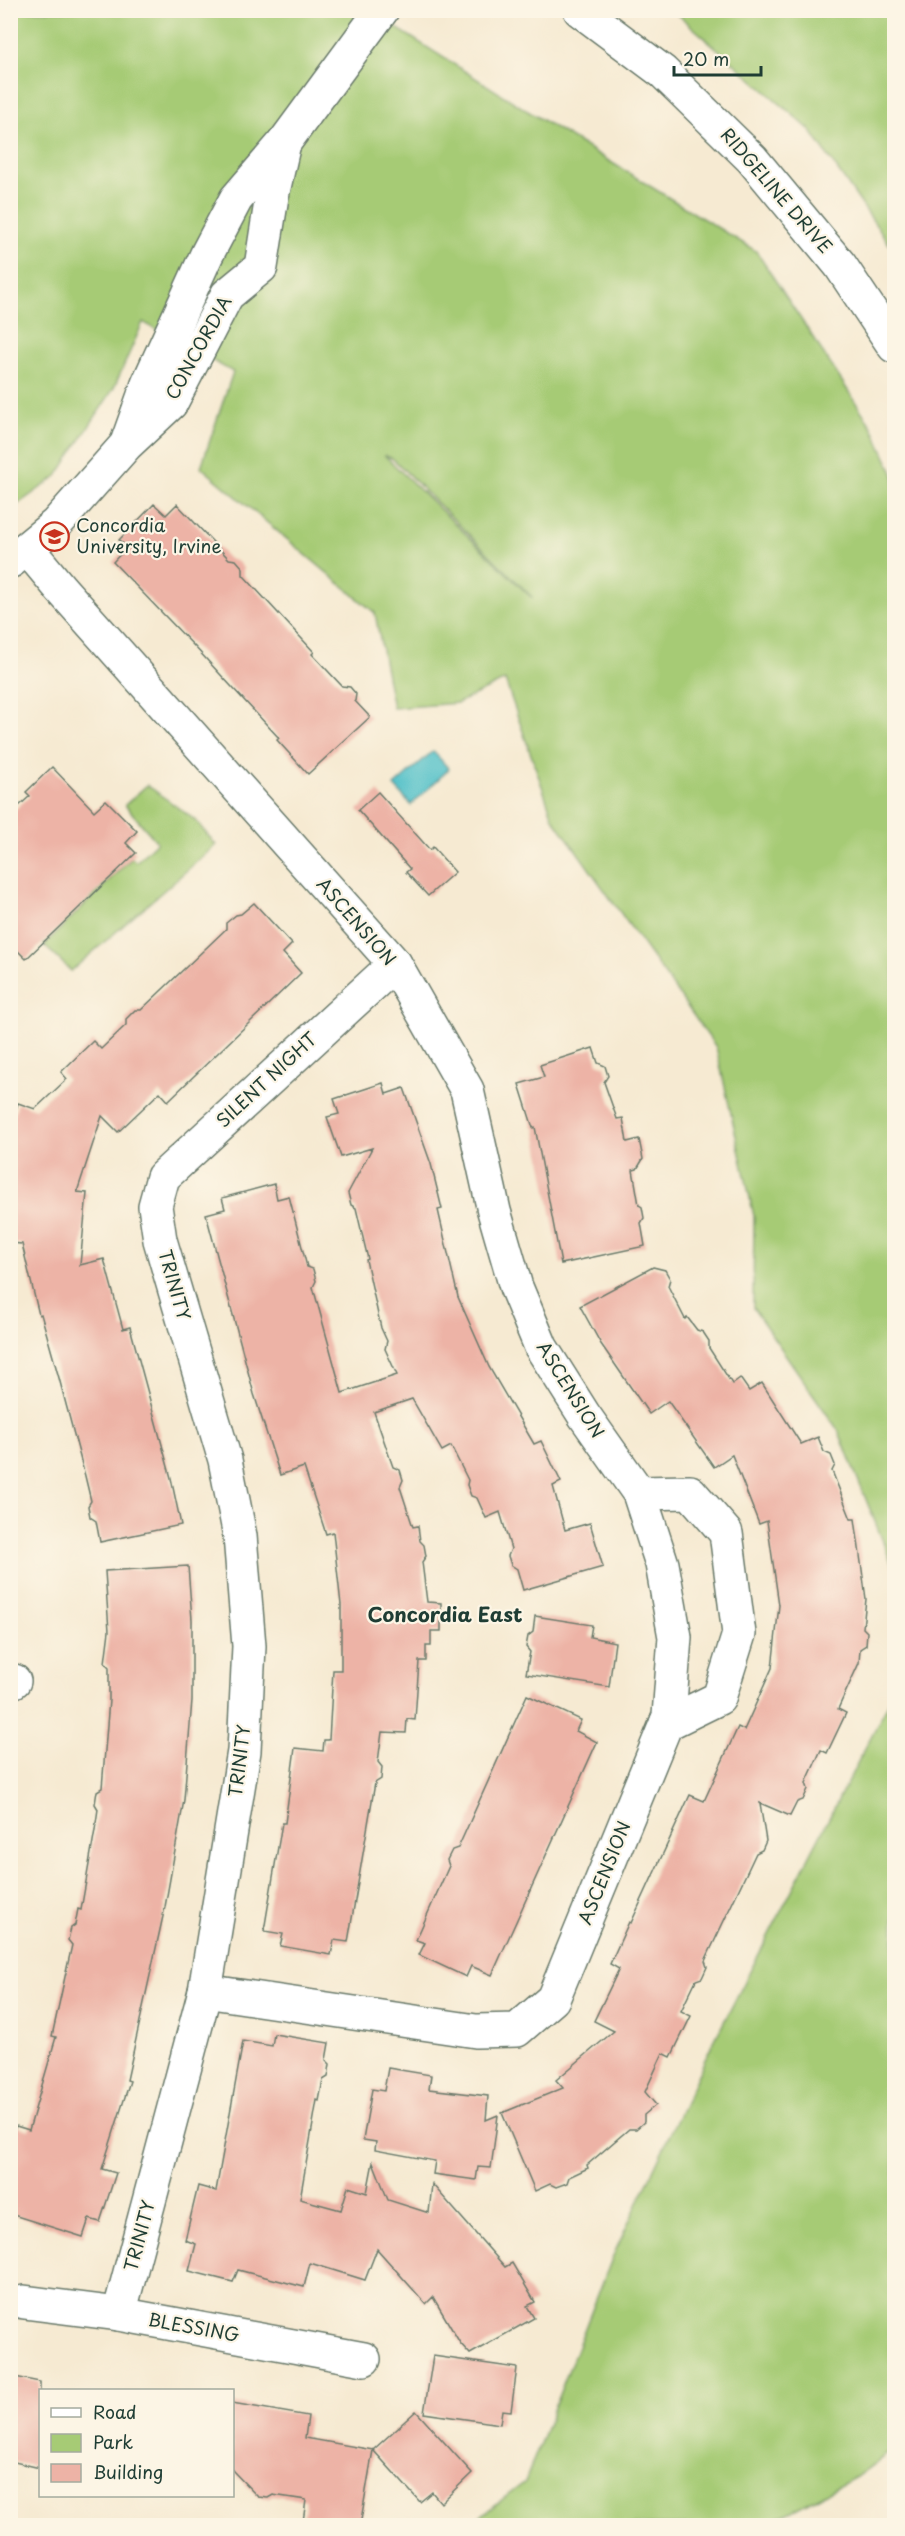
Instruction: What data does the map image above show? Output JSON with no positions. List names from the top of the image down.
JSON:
{
  "streets": {
    "street": [
      "RIDGELINE DRIVE",
      "CONCORDIA",
      "ASCENSION",
      "SILENT NIGHT",
      "TRINITY",
      "BLESSING"
    ]
  },
  "crossings": [
    ["CONCORDIA", "ASCENSION"],
    ["ASCENSION", "SILENT NIGHT"],
    ["ASCENSION", "TRINITY"],
    ["SILENT NIGHT", "TRINITY"],
    ["TRINITY", "BLESSING"]
  ],
  "districts": ["Concordia East"],
  "places": {
    "school or university": ["Concordia University, Irvine"]
  },
  "legend": ["Road", "Park", "Building"],
  "scale_bar": "20 m"
}
